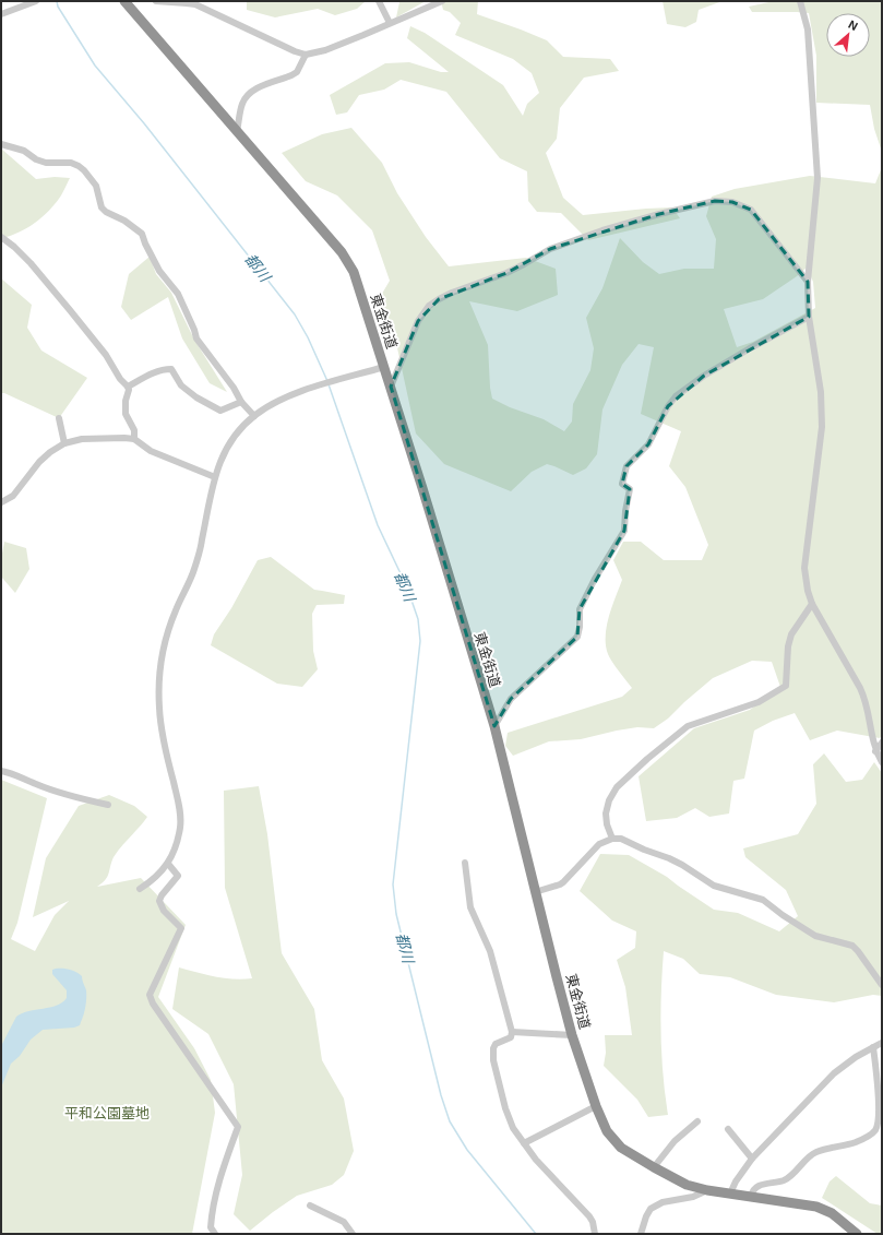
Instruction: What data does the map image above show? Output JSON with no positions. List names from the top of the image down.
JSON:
{
  "streets": {
    "highway": ["東金街道"]
  },
  "water": ["都川"],
  "parks": ["平和公園墓地"],
  "north": "top right"
}
